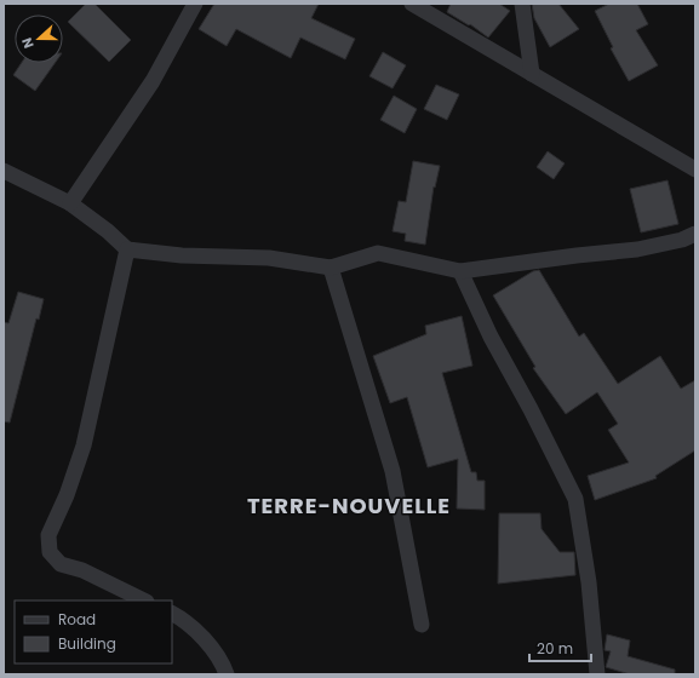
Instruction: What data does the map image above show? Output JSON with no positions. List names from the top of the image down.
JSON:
{
  "districts": ["TERRE-NOUVELLE"],
  "legend": ["Road", "Building"],
  "scale_bar": "20 m",
  "north": "left"
}
